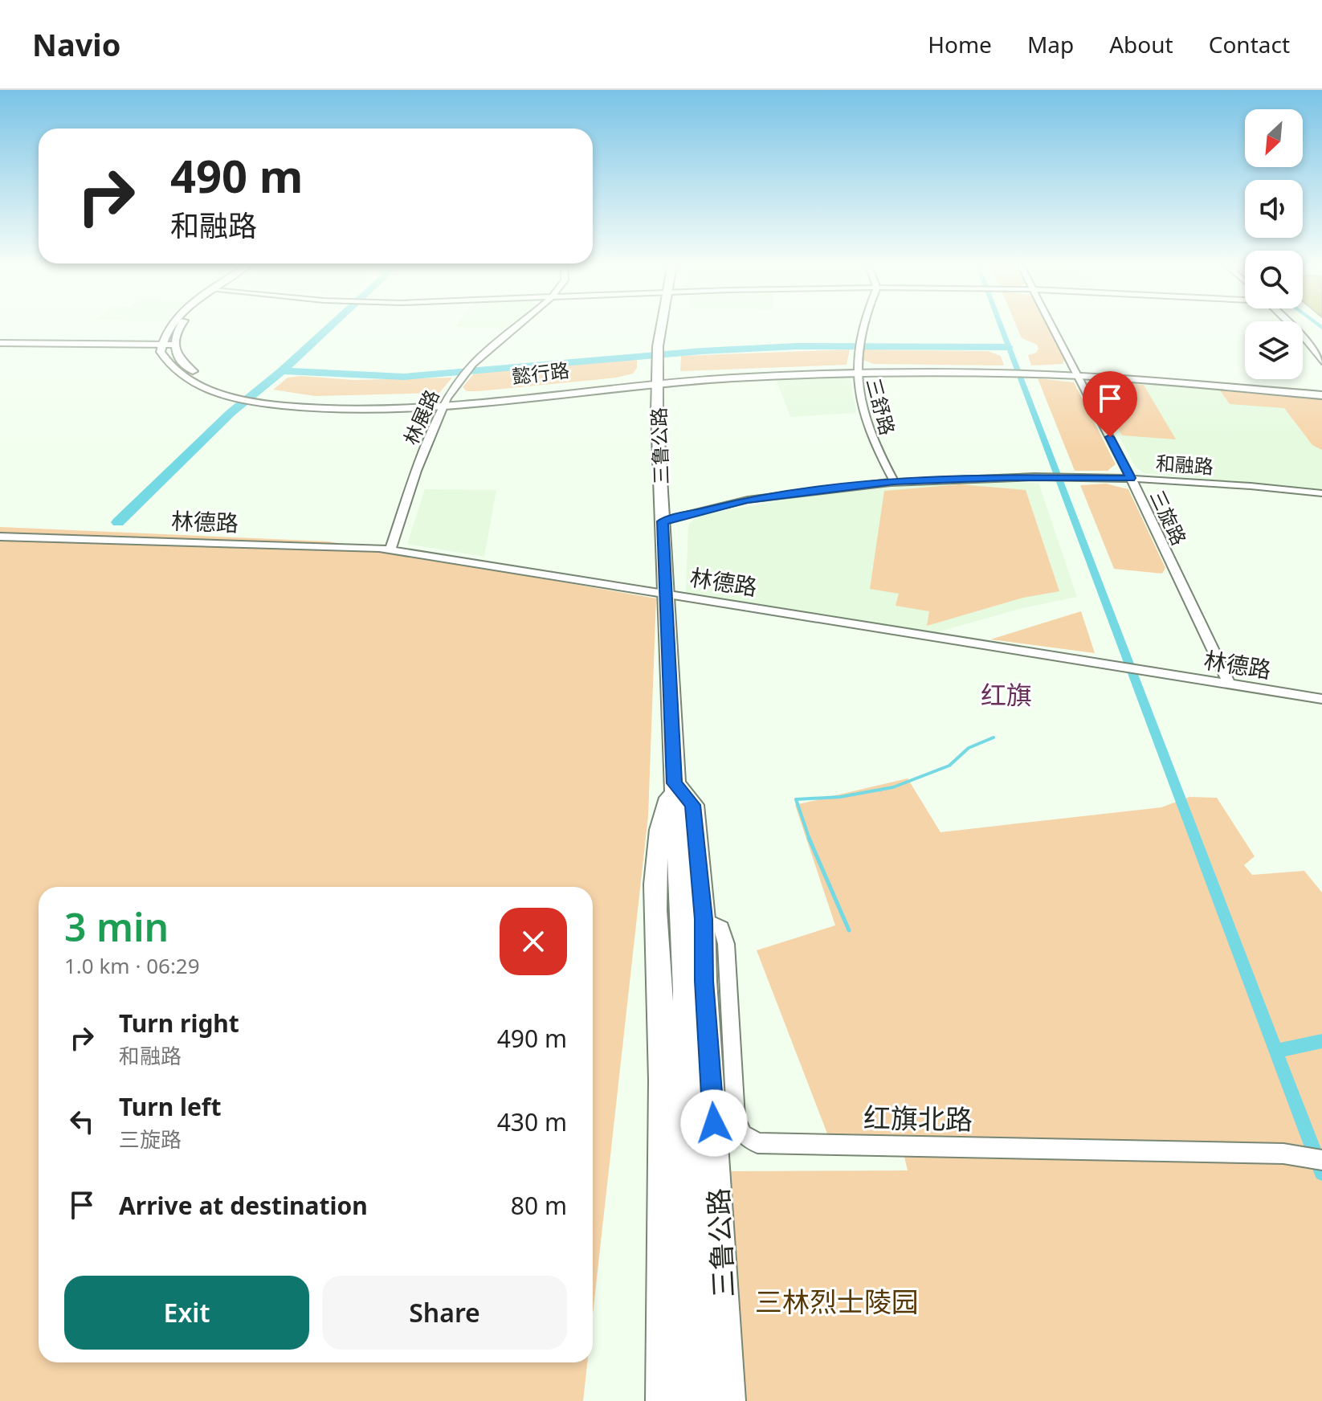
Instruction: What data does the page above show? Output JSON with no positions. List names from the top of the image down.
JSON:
{
  "streets": {
    "main road": ["三鲁公路"],
    "street": [
      "懿行路",
      "三舒路",
      "林展路",
      "和融路",
      "三旋路",
      "林德路",
      "红旗北路"
    ]
  },
  "crossings": [
    ["懿行路", "三舒路"],
    ["懿行路", "林展路"],
    ["懿行路", "三鲁公路"],
    ["懿行路", "三旋路"],
    ["三舒路", "和融路"],
    ["林展路", "林德路"],
    ["三鲁公路", "和融路"],
    ["三鲁公路", "林德路"],
    ["三鲁公路", "红旗北路"],
    ["和融路", "三旋路"],
    ["三旋路", "林德路"]
  ],
  "districts": ["红旗"],
  "parks": ["三林烈士陵园"],
  "north": "bottom left",
  "page": {
    "header": "Navio",
    "nav": [
      "Home",
      "Map",
      "About",
      "Contact"
    ],
    "turn": ["490 m", "和融路"],
    "heading": ["3 min", "1.0 km · 06:29"],
    "list": [
      {
        "name": "Turn right",
        "note": "和融路",
        "value": "490 m"
      },
      {
        "name": "Turn left",
        "note": "三旋路",
        "value": "430 m"
      },
      {
        "name": "Arrive at destination",
        "value": "80 m"
      }
    ],
    "buttons": ["Exit", "Share"]
  }
}
